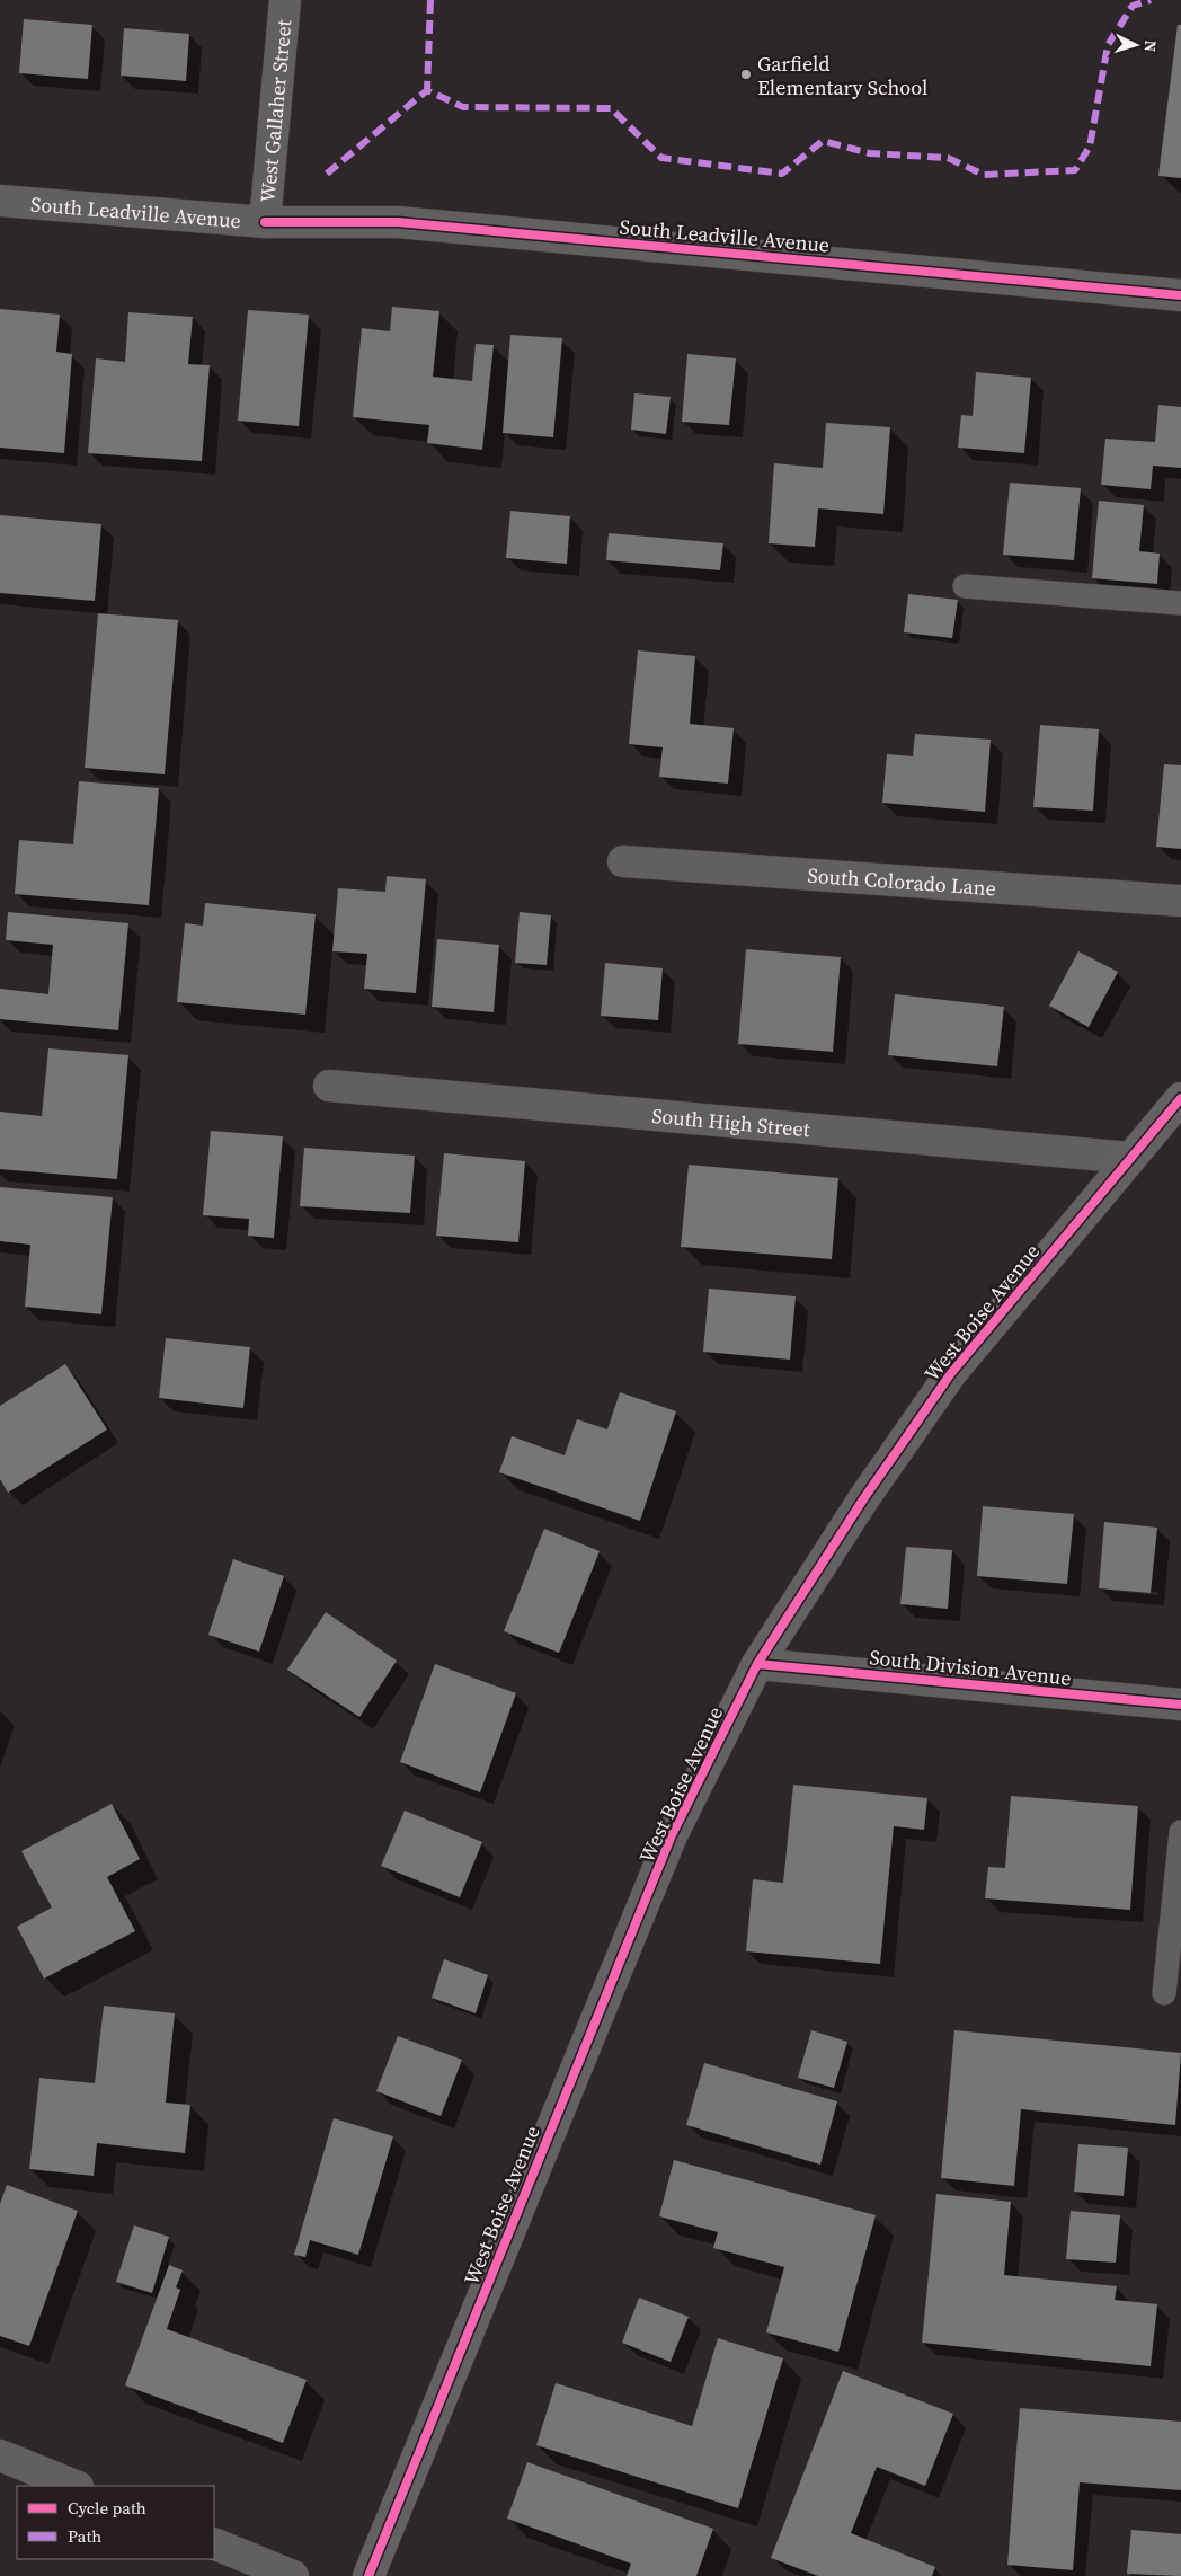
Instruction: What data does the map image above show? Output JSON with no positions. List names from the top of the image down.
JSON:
{
  "streets": {
    "street": [
      "West Gallaher Street",
      "South Leadville Avenue",
      "South Colorado Lane",
      "South High Street",
      "West Boise Avenue",
      "South Division Avenue"
    ]
  },
  "crossings": [
    ["West Gallaher Street", "South Leadville Avenue"],
    ["South High Street", "West Boise Avenue"],
    ["West Boise Avenue", "South Division Avenue"]
  ],
  "places": ["Garfield Elementary School"],
  "legend": ["Cycle path", "Path"],
  "north": "right"
}
